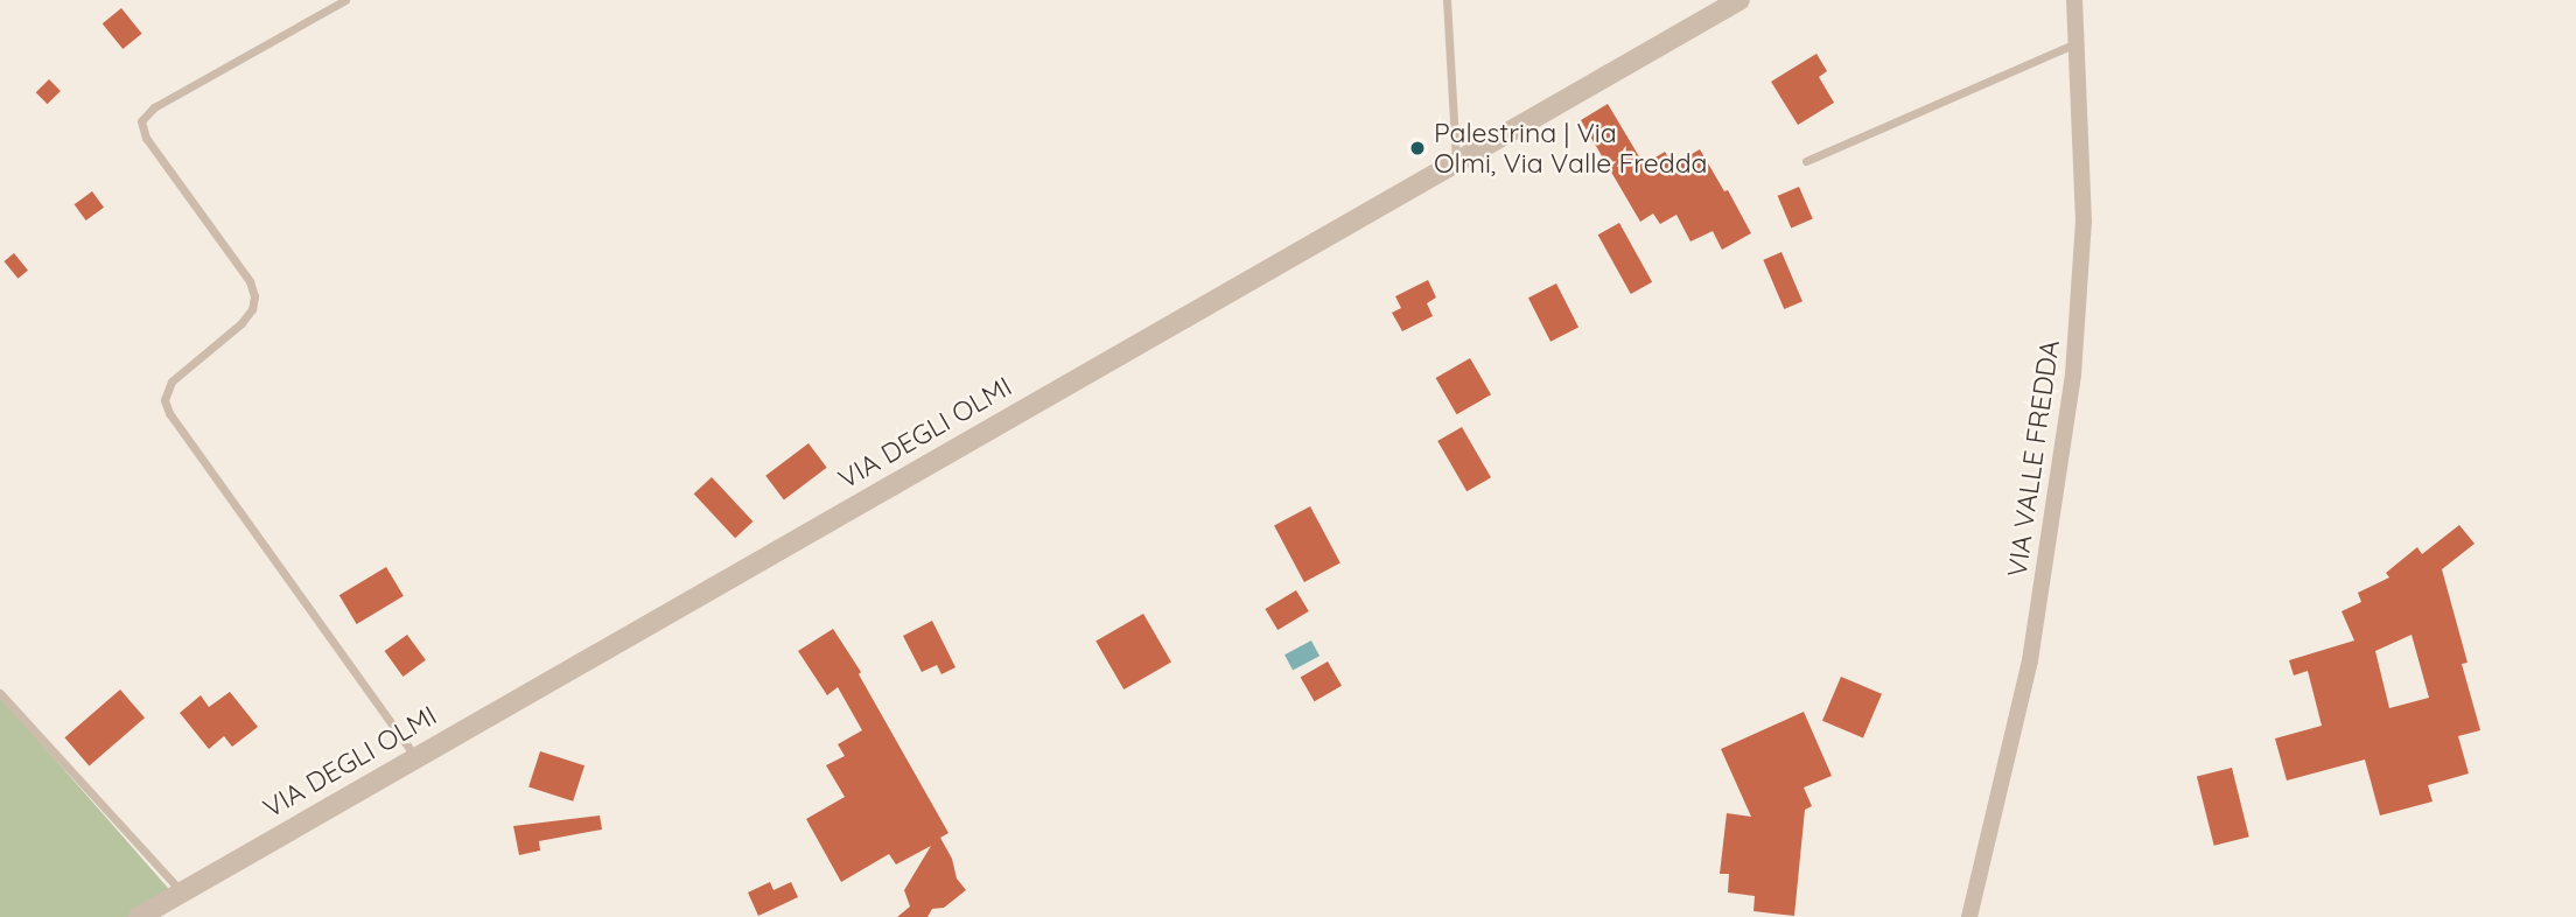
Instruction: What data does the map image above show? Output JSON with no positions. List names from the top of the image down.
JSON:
{
  "streets": {
    "street": ["VIA DEGLI OLMI", "VIA VALLE FREDDA"]
  },
  "places": ["Palestrina | Via Olmi, Via Valle Fredda"]
}
